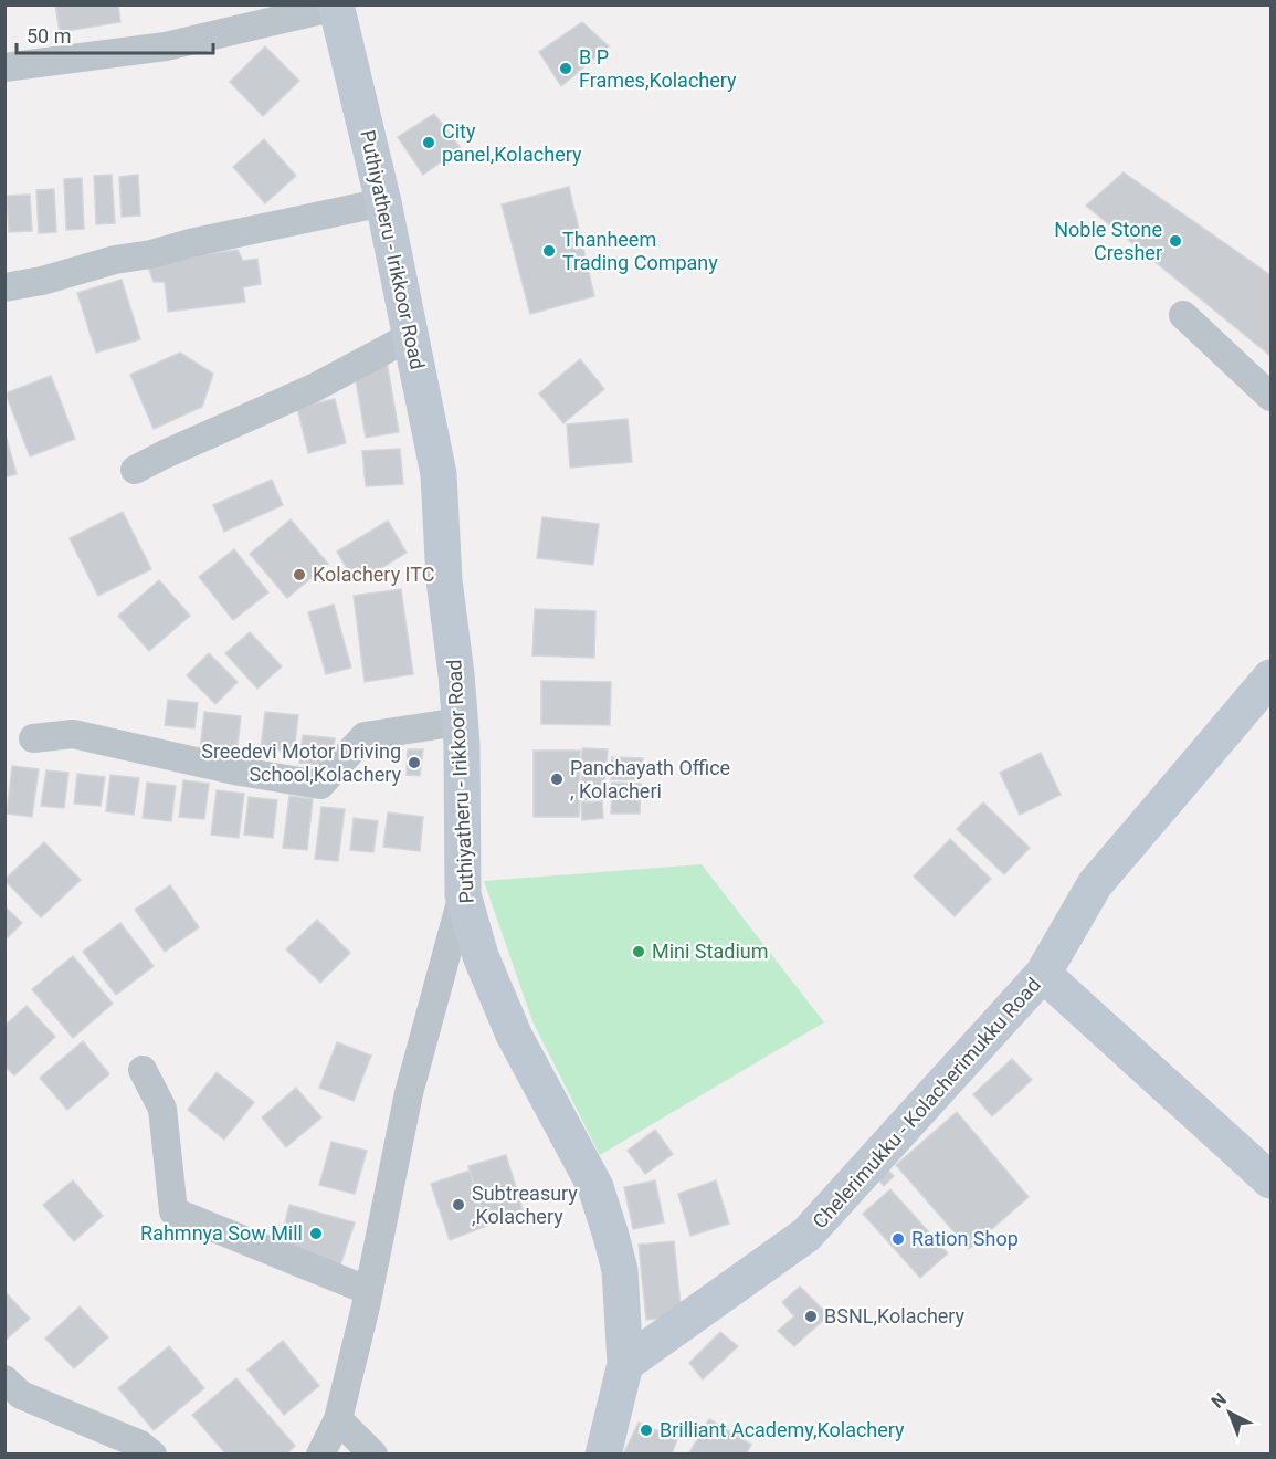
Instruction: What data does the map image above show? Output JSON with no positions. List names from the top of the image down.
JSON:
{
  "streets": {
    "main road": ["Puthiyatheru - Irikkoor Road", "Chelerimukku - Kolacherimukku Road"]
  },
  "crossings": [
    ["Puthiyatheru - Irikkoor Road", "Chelerimukku - Kolacherimukku Road"]
  ],
  "places": [
    "B P Frames,Kolachery",
    "City panel,Kolachery",
    "Noble Stone Cresher",
    "Thanheem Trading Company",
    "Kolachery ITC",
    "Sreedevi Motor Driving School,Kolachery",
    "Panchayath Office , Kolacheri",
    "Mini Stadium",
    "Subtreasury ,Kolachery",
    "Rahmnya Sow Mill",
    "Ration Shop",
    "BSNL,Kolachery",
    "Brilliant Academy,Kolachery"
  ],
  "scale_bar": "50 m",
  "north": "top left"
}
